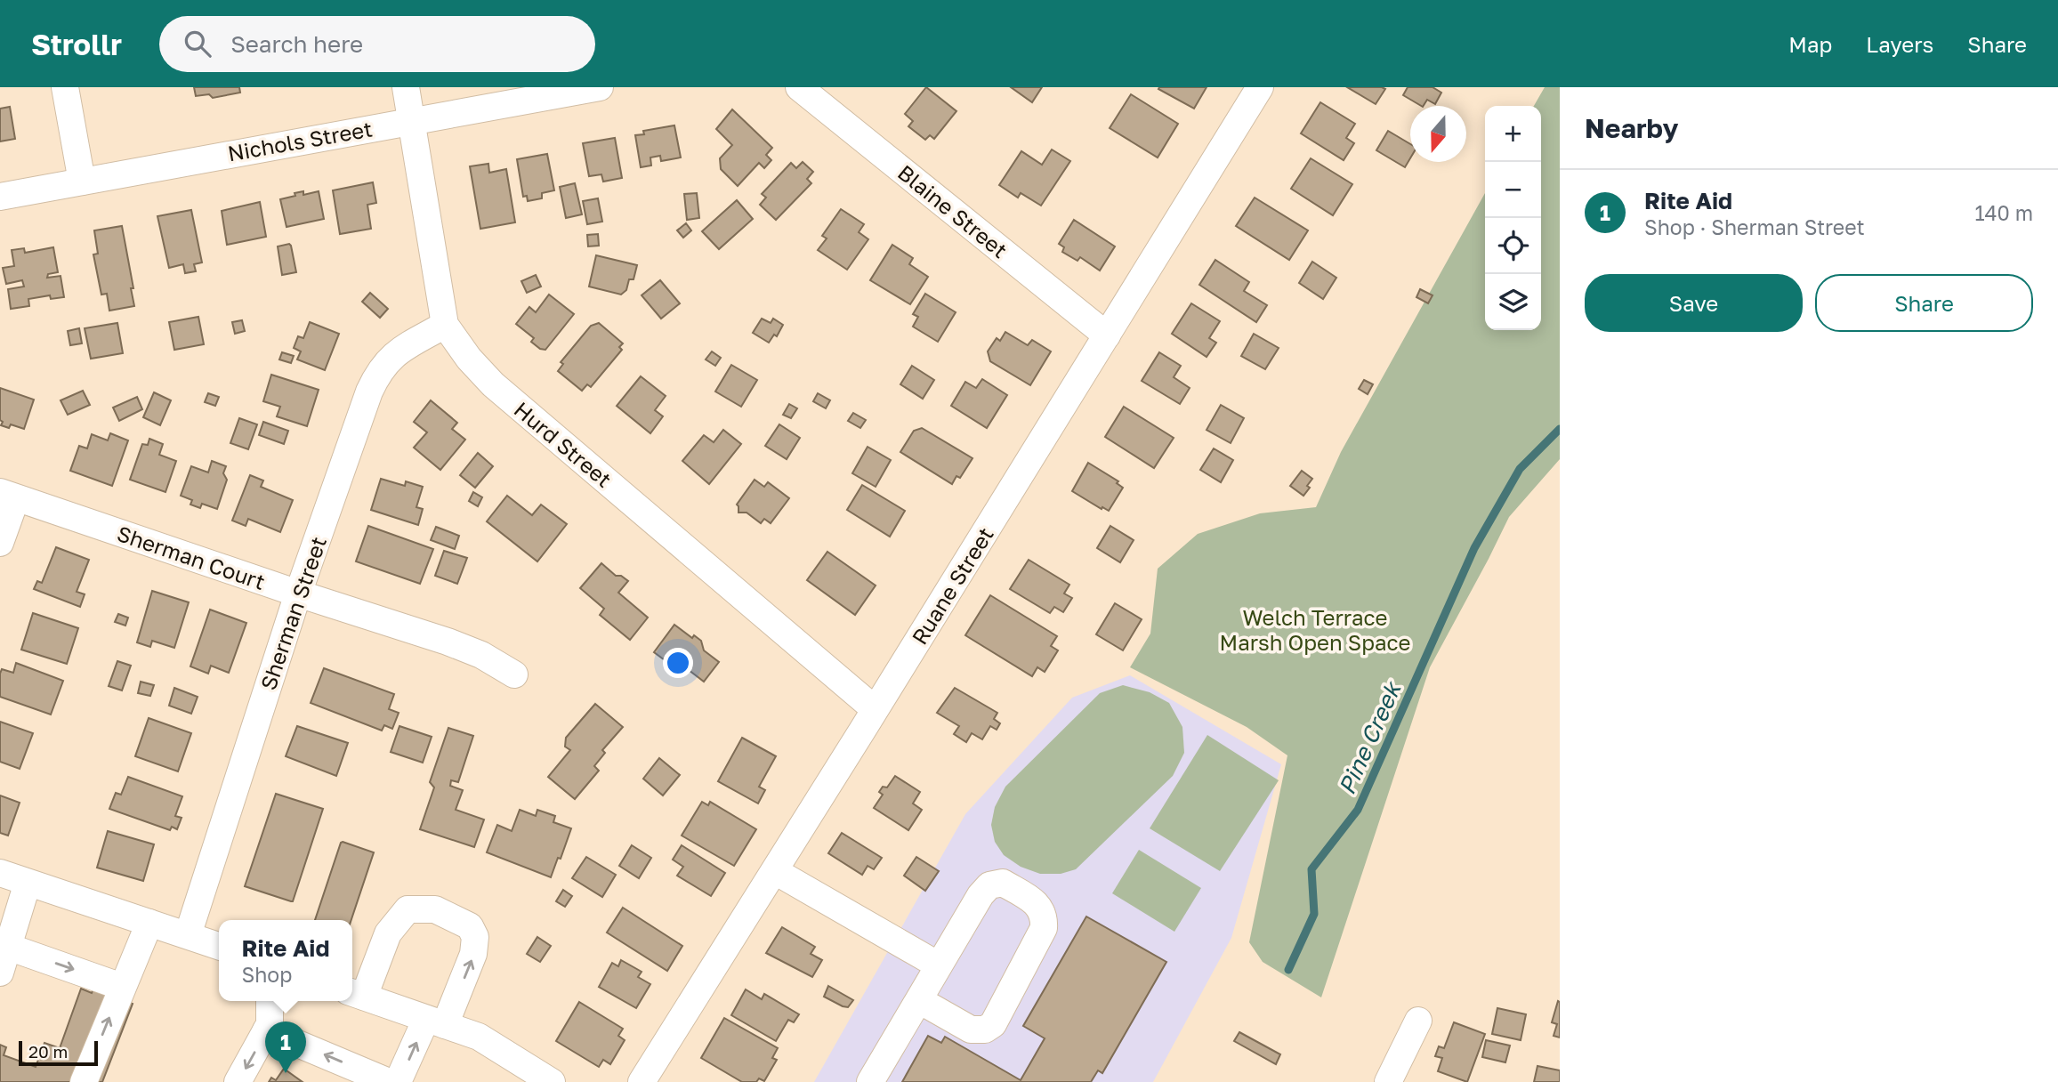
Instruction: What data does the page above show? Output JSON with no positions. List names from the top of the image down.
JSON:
{
  "streets": {
    "street": [
      "Nichols Street",
      "Blaine Street",
      "Hurd Street",
      "Sherman Court",
      "Ruane Street",
      "Sherman Street"
    ]
  },
  "crossings": [
    ["Nichols Street", "Hurd Street"],
    ["Blaine Street", "Ruane Street"],
    ["Hurd Street", "Ruane Street"],
    ["Hurd Street", "Sherman Street"],
    ["Sherman Court", "Sherman Street"]
  ],
  "water": ["Pine Creek"],
  "parks": ["Welch Terrace Marsh Open Space"],
  "scale_bar": "20 m",
  "north": "bottom",
  "page": {
    "header": "Strollr",
    "search": "Search here",
    "nav": ["Map", "Layers", "Share"],
    "heading": "Nearby",
    "map_buttons": ["+", "−"],
    "list": [
      {
        "mark": "1",
        "name": "Rite Aid",
        "note": "Shop · Sherman Street",
        "value": "140 m"
      }
    ],
    "buttons": ["Save", "Share"],
    "popup": ["Rite Aid", "Shop"],
    "pins": "1",
    "scale": "20 m"
  }
}
